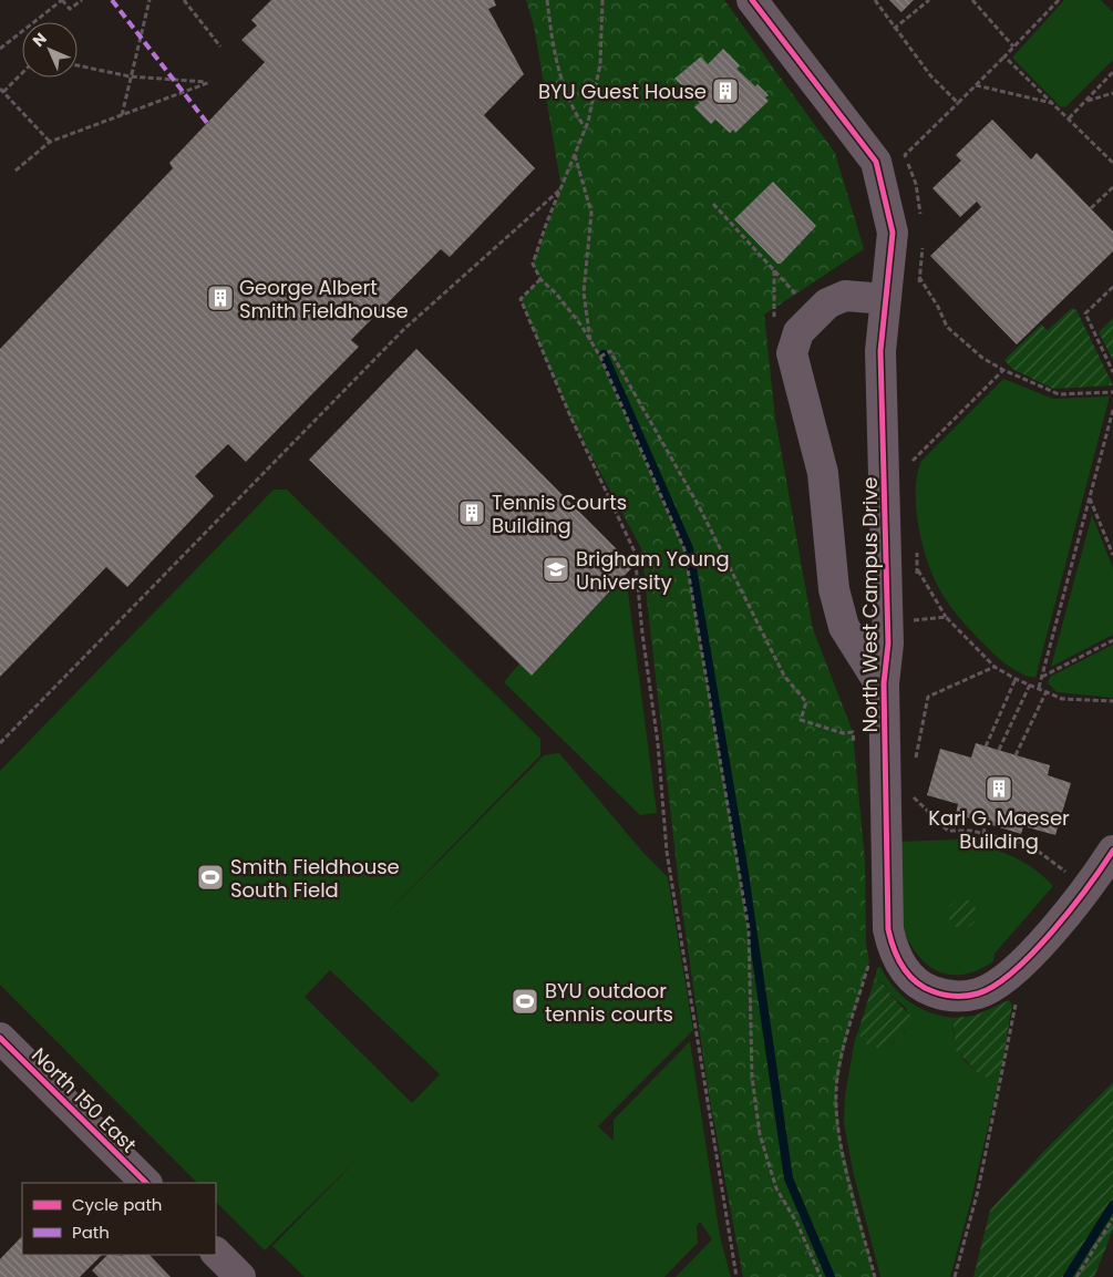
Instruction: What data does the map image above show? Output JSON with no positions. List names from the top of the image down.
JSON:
{
  "streets": {
    "street": ["North West Campus Drive", "North 150 East"]
  },
  "places": {
    "building": [
      "BYU Guest House",
      "George Albert Smith Fieldhouse",
      "Tennis Courts Building",
      "Karl G. Maeser Building"
    ],
    "school or university": ["Brigham Young University"],
    "sports": ["Smith Fieldhouse South Field", "BYU outdoor tennis courts"]
  },
  "legend": ["Cycle path", "Path"],
  "north": "top left"
}
